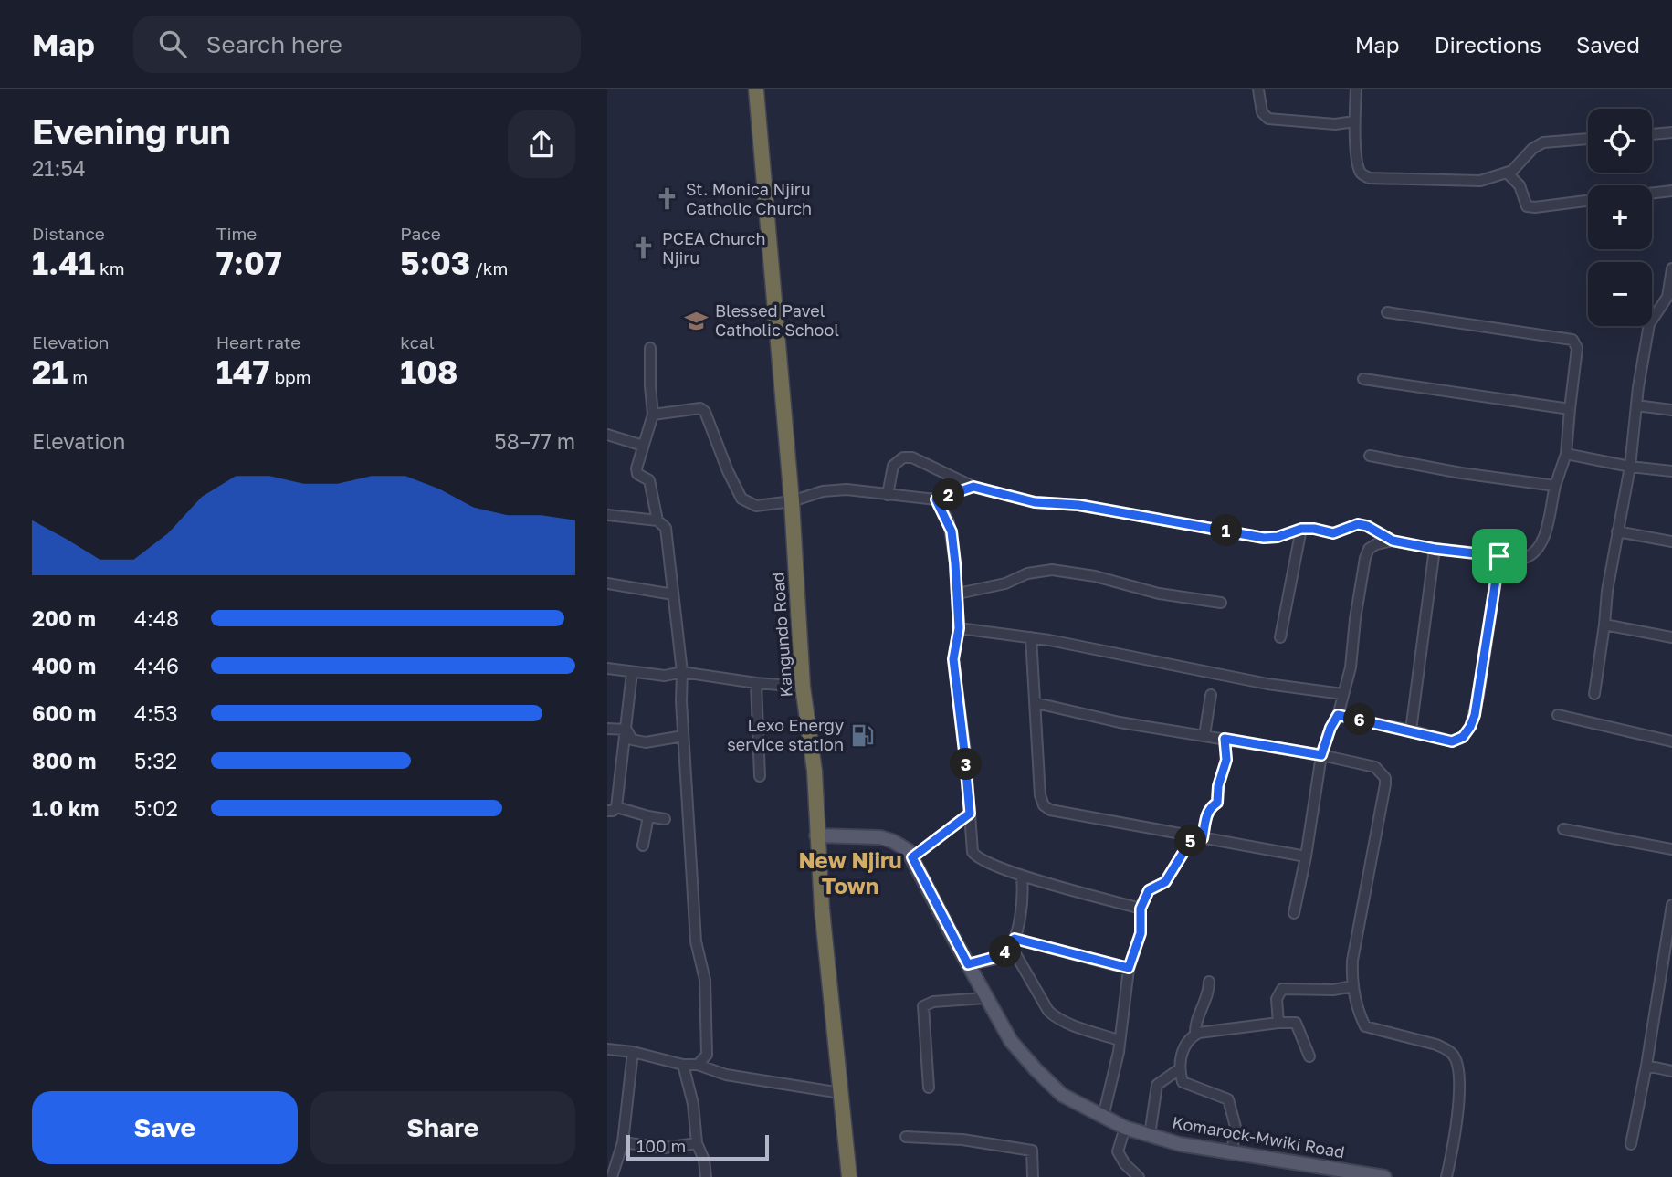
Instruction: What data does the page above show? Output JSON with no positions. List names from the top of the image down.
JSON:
{
  "streets": {
    "highway": ["Kangundo Road"],
    "main road": ["Komarock-Mwiki Road"]
  },
  "crossings": [
    ["Kangundo Road", "Komarock-Mwiki Road"]
  ],
  "districts": ["New Njiru Town"],
  "places": {
    "church": ["St. Monica Njiru Catholic Church", "PCEA Church Njiru"],
    "school or university": ["Blessed Pavel Catholic School"],
    "fuel station": ["Lexo Energy service station"]
  },
  "scale_bar": "100 m",
  "page": {
    "header": "Map",
    "search": "Search here",
    "nav": ["Map", "Directions", "Saved"],
    "heading": ["Evening run", "21:54"],
    "map_buttons": ["+", "−"],
    "stats": [
      ["Distance", "1.41 km"],
      ["Time", "7:07"],
      ["Pace", "5:03 /km"],
      ["Elevation", "21 m"],
      ["Heart rate", "147 bpm"],
      ["kcal", "108"]
    ],
    "chart": ["Elevation", "58–77 m"],
    "pins": [
      "2",
      "1",
      "6",
      "3",
      "5",
      "4"
    ],
    "list": [
      {
        "name": "200 m",
        "note": "4:48"
      },
      {
        "name": "400 m",
        "note": "4:46"
      },
      {
        "name": "600 m",
        "note": "4:53"
      },
      {
        "name": "800 m",
        "note": "5:32"
      },
      {
        "name": "1.0 km",
        "note": "5:02"
      }
    ],
    "buttons": ["Save", "Share"],
    "scale": "100 m"
  }
}
